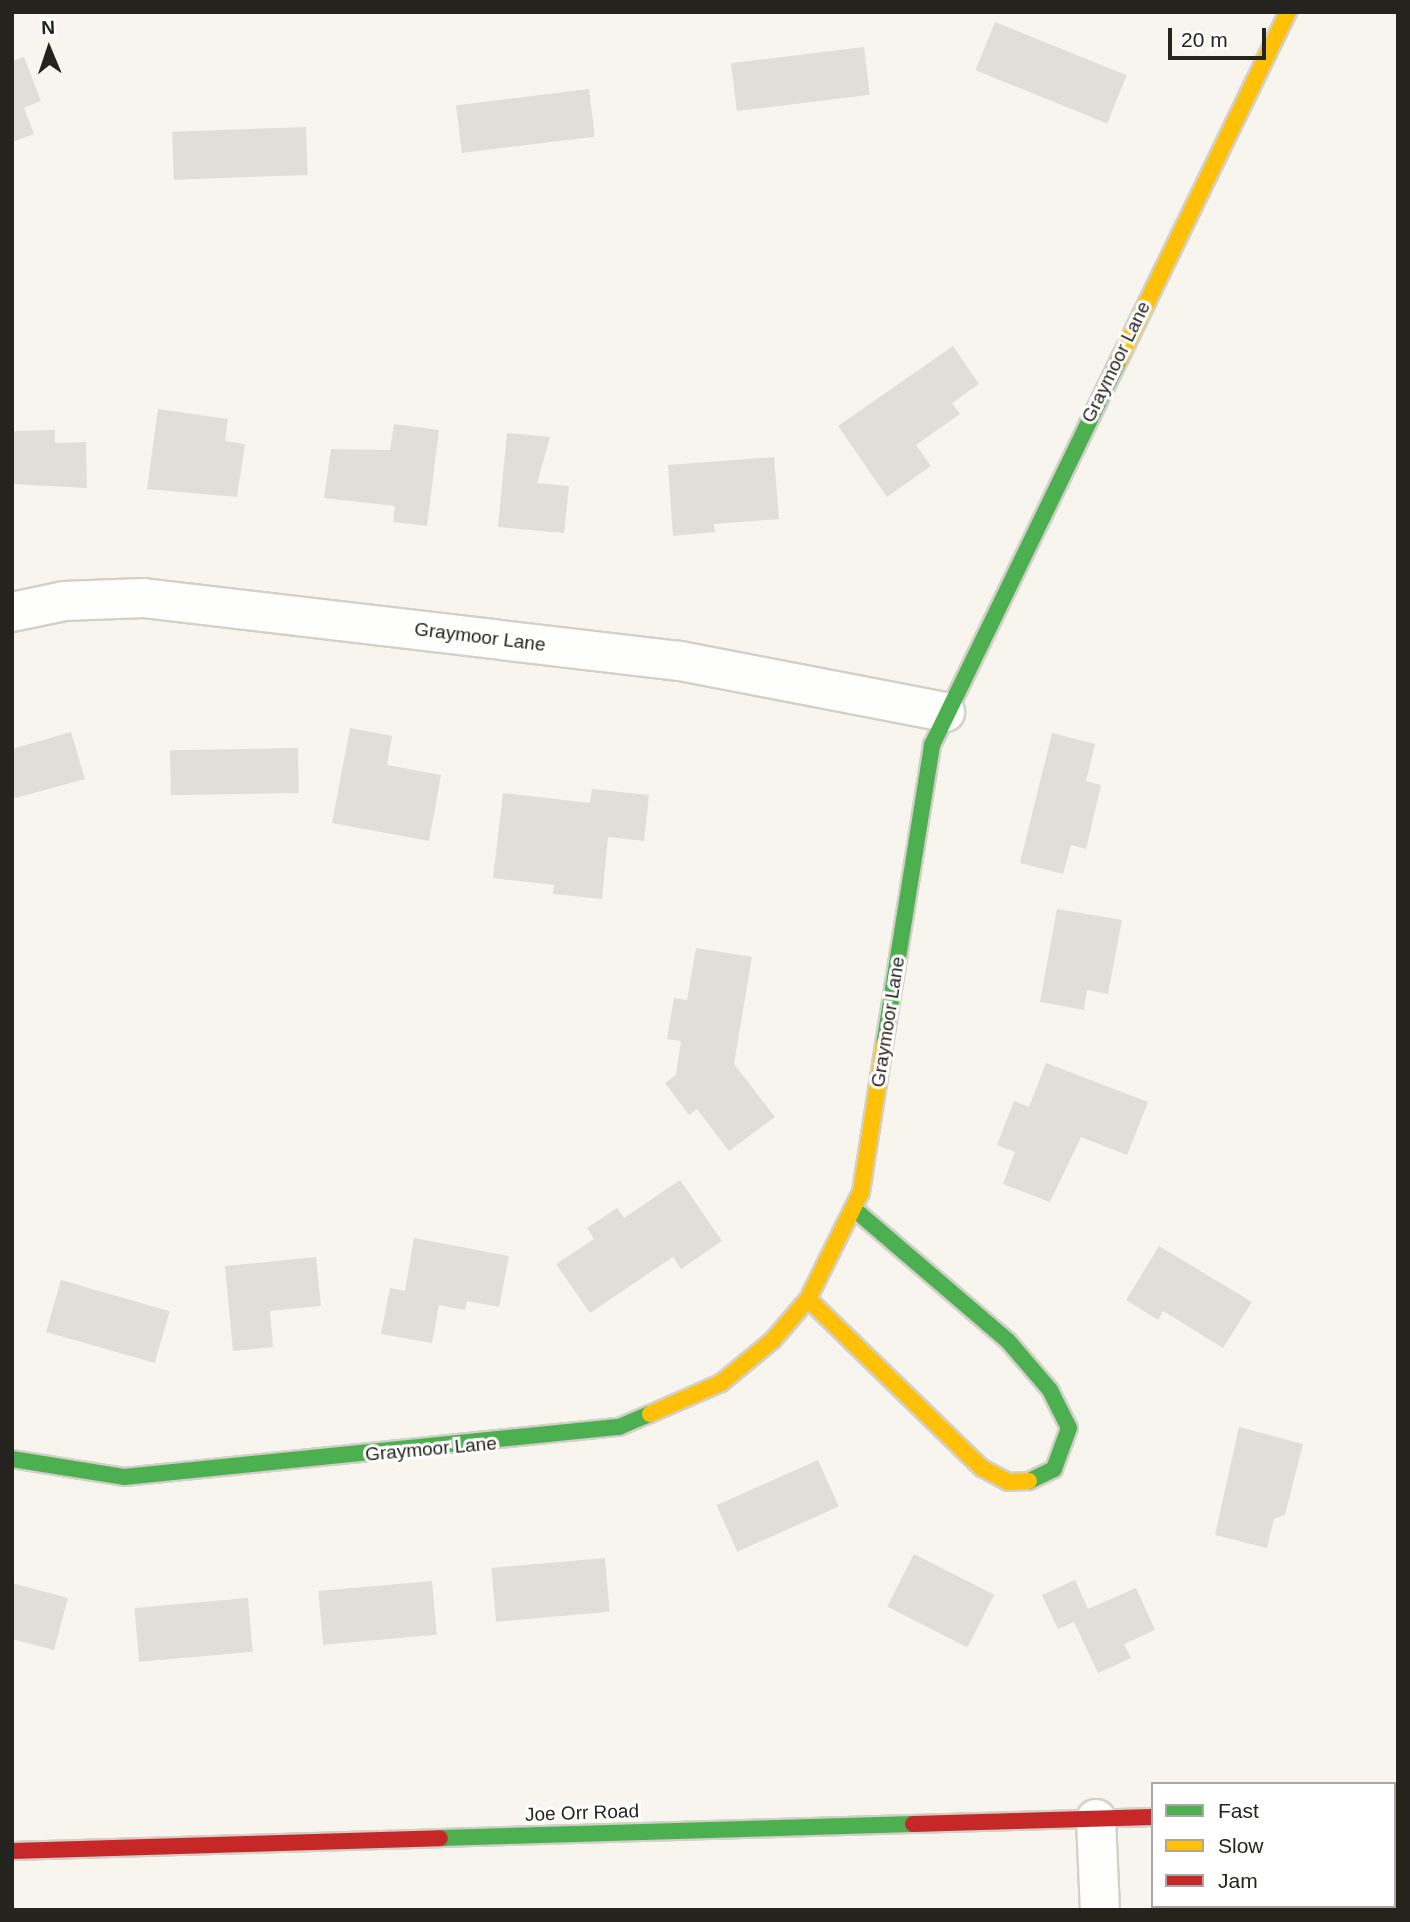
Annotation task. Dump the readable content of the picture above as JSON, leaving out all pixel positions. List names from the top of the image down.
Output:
{
  "streets": {
    "street": ["Graymoor Lane", "Joe Orr Road"]
  },
  "legend": ["Fast", "Slow", "Jam"],
  "scale_bar": "20 m",
  "north": "top"
}
